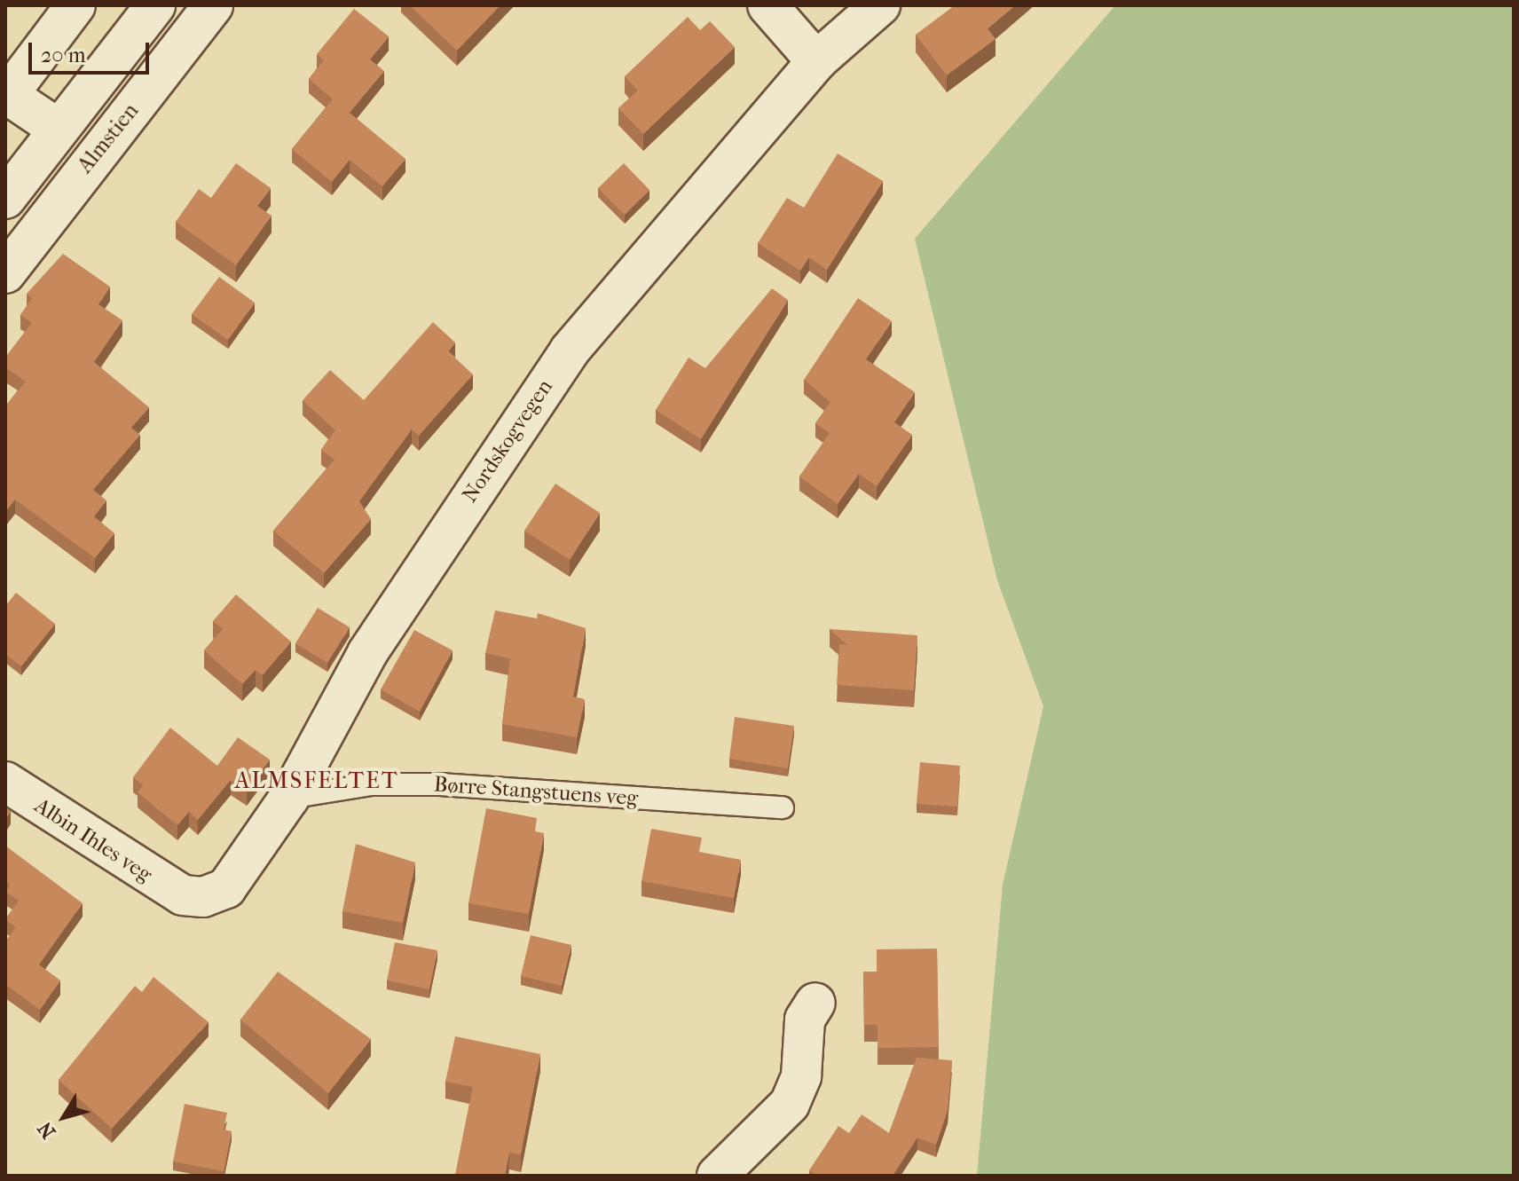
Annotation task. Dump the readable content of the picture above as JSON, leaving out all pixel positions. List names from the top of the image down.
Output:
{
  "streets": {
    "street": ["Almstien", "Nordskogvegen", "Albin Ihles veg"],
    "lane": ["Børre Stangstuens veg"]
  },
  "crossings": [
    ["Nordskogvegen", "Børre Stangstuens veg"],
    ["Nordskogvegen", "Albin Ihles veg"]
  ],
  "districts": ["ALMSFELTET"],
  "scale_bar": "20 m",
  "north": "bottom left"
}
